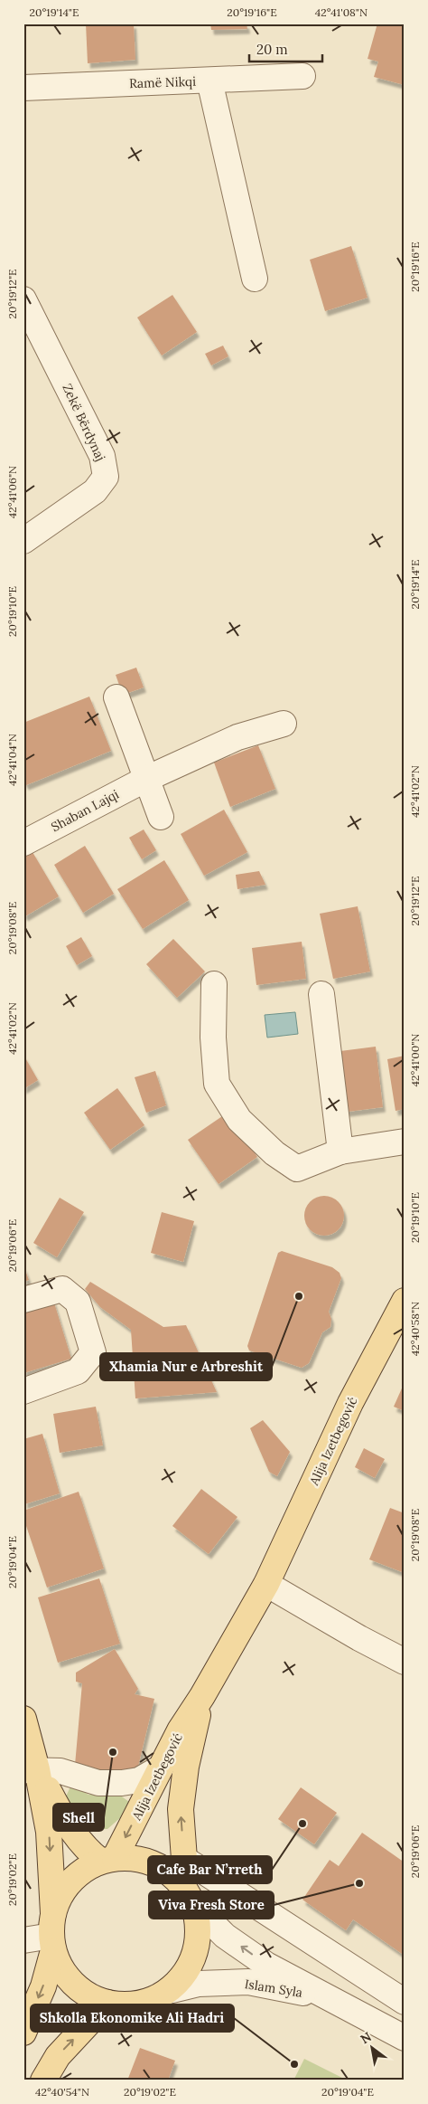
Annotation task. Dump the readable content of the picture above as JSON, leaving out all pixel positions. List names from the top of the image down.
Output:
{
  "streets": {
    "main road": ["Alija Izetbegović"],
    "street": [
      "Ramë Nikqi",
      "Zekë Bërdynaj",
      "Shaban Lajqi",
      "Islam Syla"
    ]
  },
  "crossings": [
    ["Alija Izetbegović", "Islam Syla"]
  ],
  "places": [
    "Xhamia Nur e Arbreshit",
    "Shell",
    "Cafe Bar N’rreth",
    "Viva Fresh Store",
    "Shkolla Ekonomike Ali Hadri"
  ],
  "scale_bar": "20 m",
  "north": "top left",
  "coordinates": [
    "20°19'14\"E",
    "20°19'16\"E",
    "42°41'08\"N",
    "20°19'12\"E",
    "42°41'06\"N",
    "20°19'10\"E",
    "42°41'04\"N",
    "42°41'02\"N",
    "20°19'08\"E",
    "42°41'00\"N",
    "20°19'06\"E",
    "42°40'58\"N",
    "20°19'04\"E",
    "20°19'02\"E",
    "42°40'54\"N"
  ]
}
